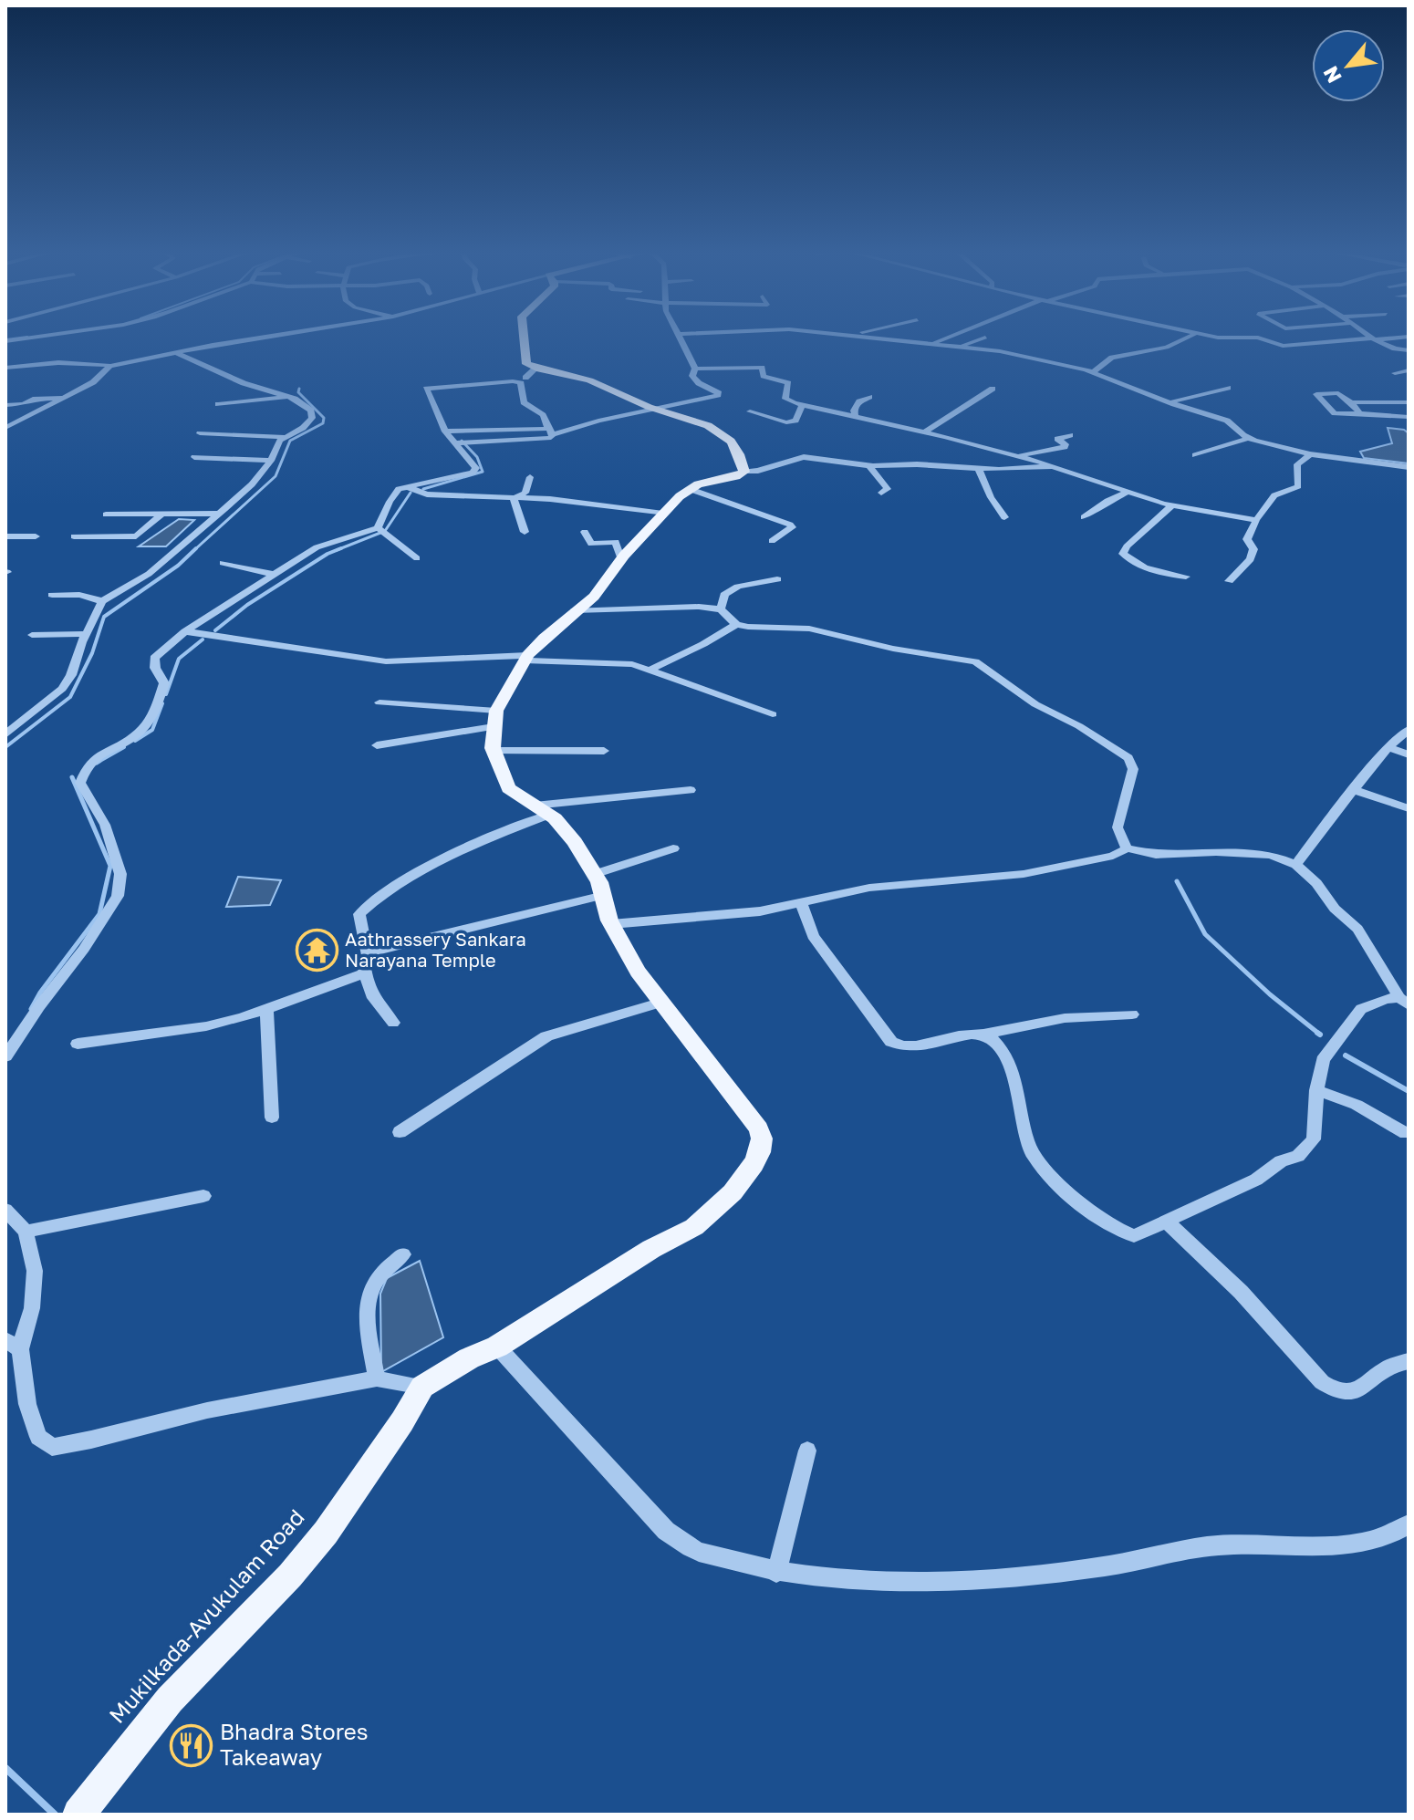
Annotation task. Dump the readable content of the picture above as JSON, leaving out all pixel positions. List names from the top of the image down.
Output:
{
  "streets": {
    "main road": ["Mukilkada-Avukulam Road"]
  },
  "places": {
    "temple": ["Aathrassery Sankara Narayana Temple"],
    "restaurant": ["Bhadra Stores Takeaway"]
  },
  "north": "bottom left"
}
